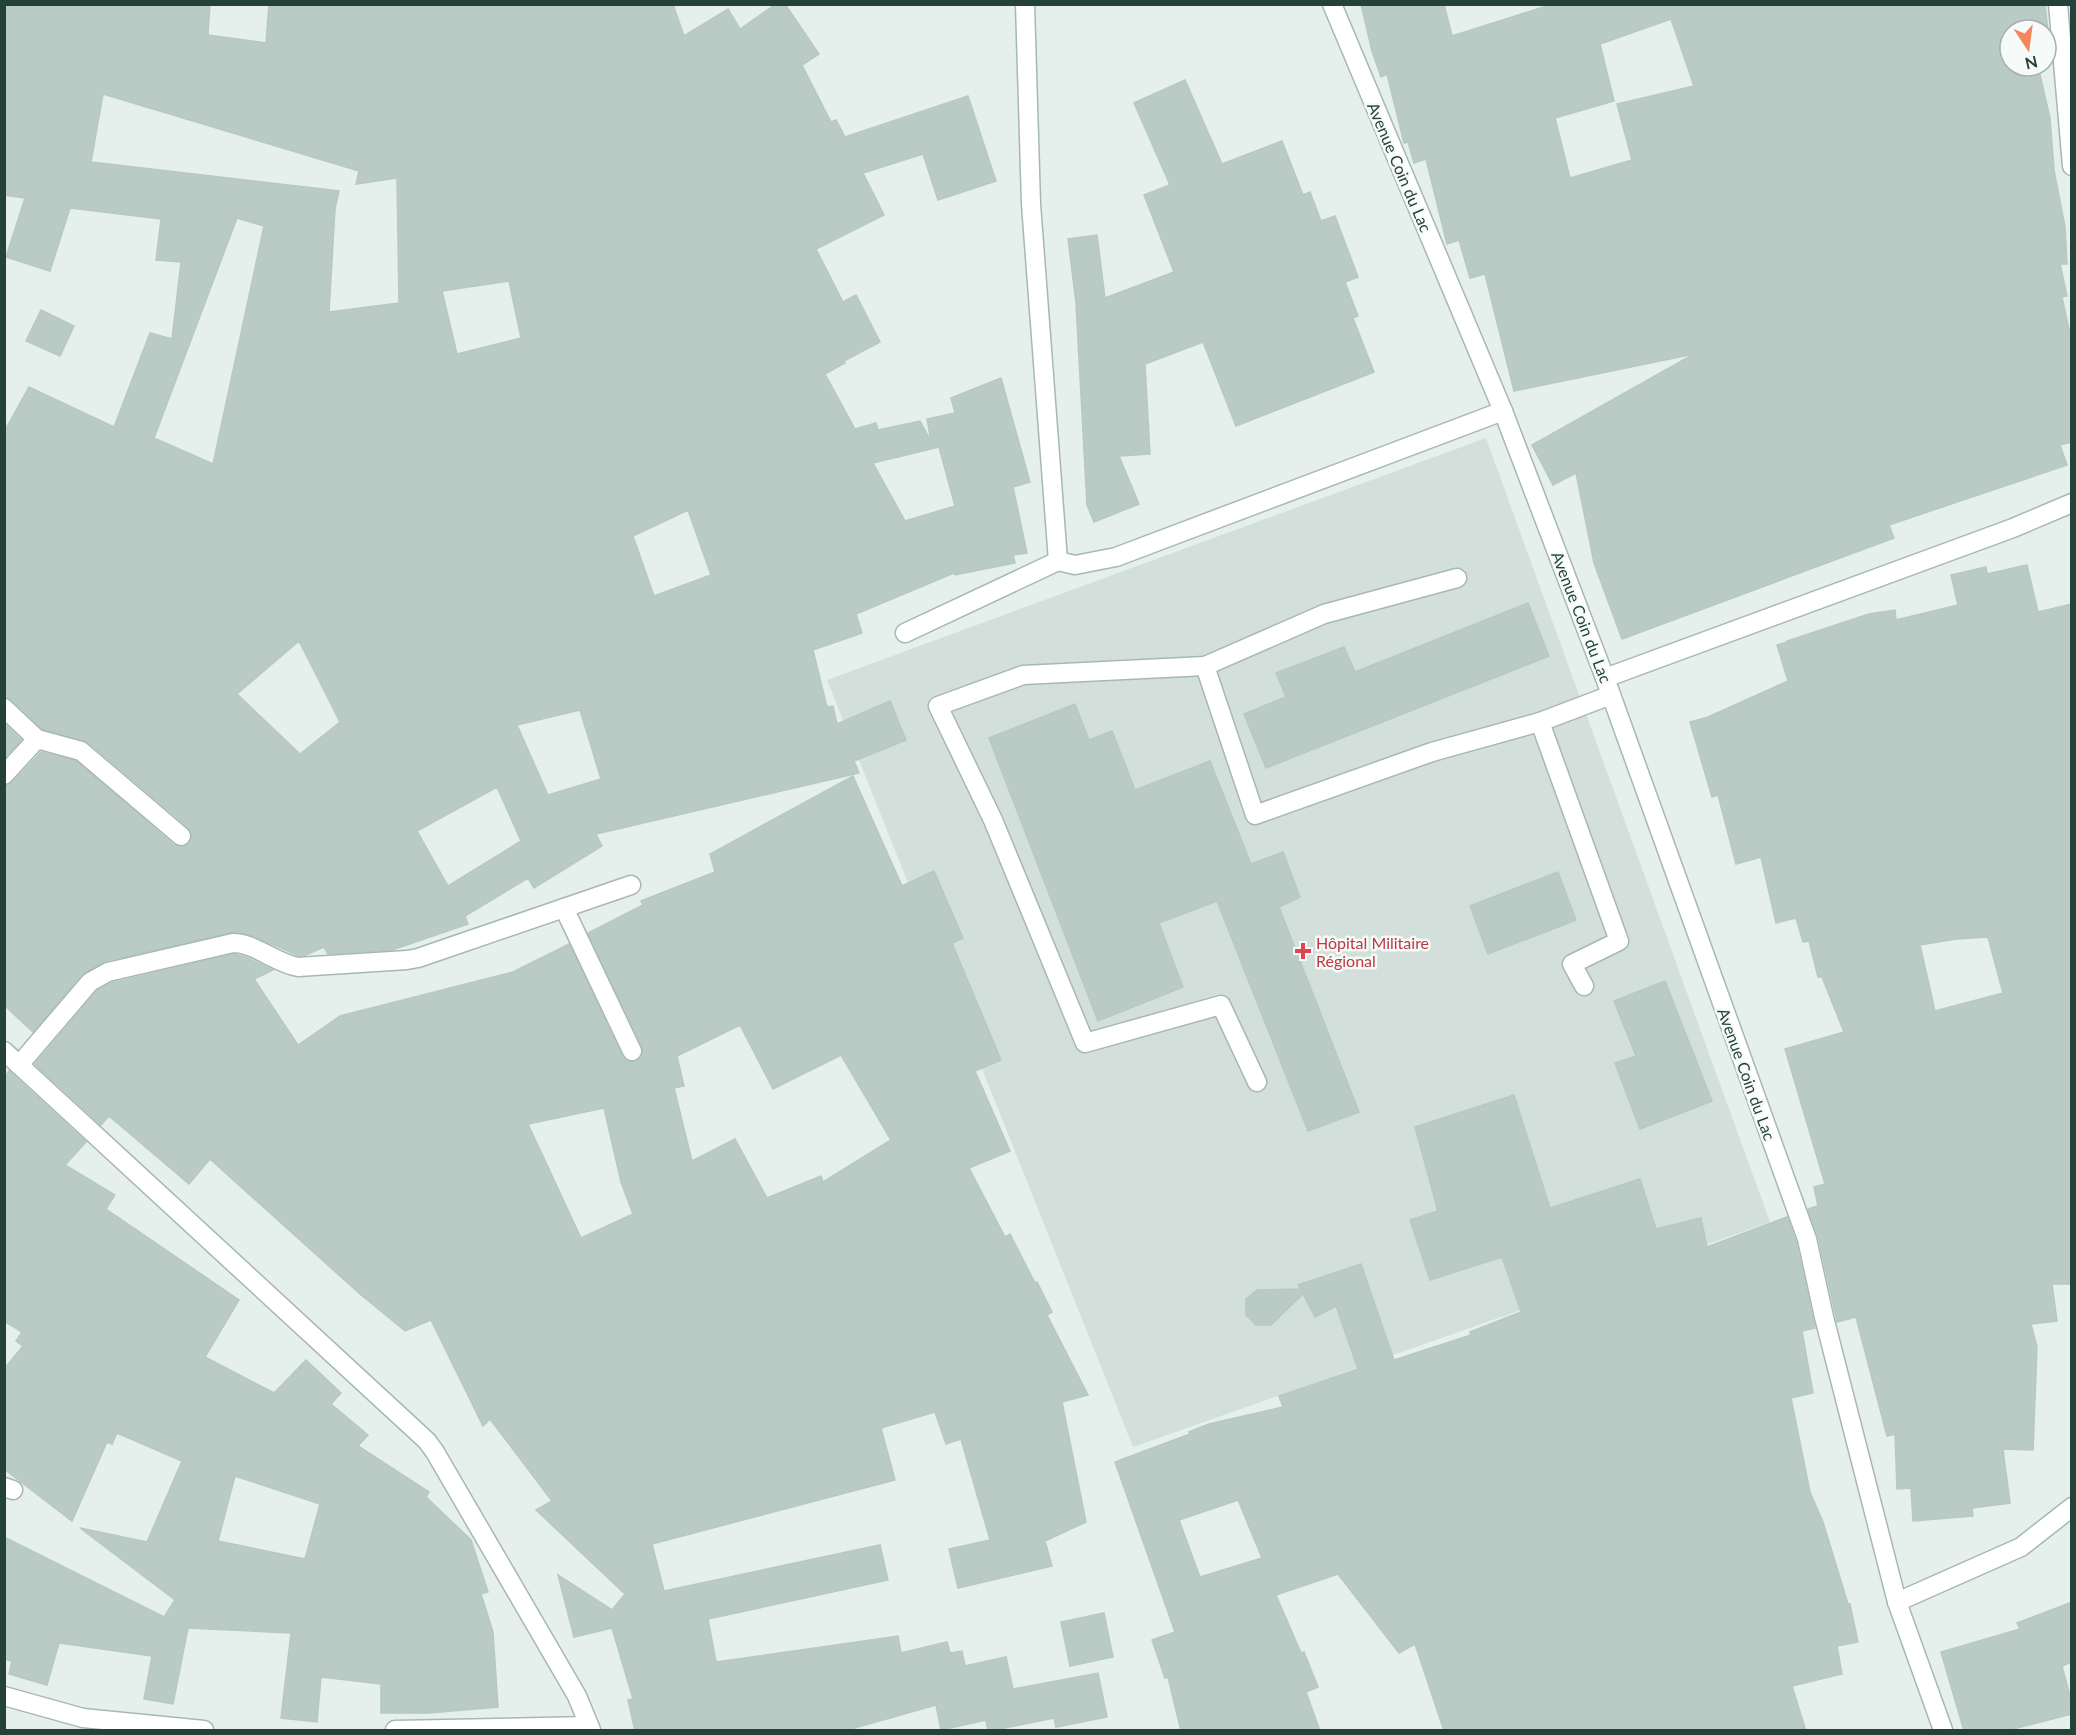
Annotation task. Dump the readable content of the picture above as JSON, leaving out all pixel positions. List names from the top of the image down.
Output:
{
  "streets": {
    "street": ["Avenue Coin du Lac"]
  },
  "places": {
    "health": ["Hôpital Militaire Régional"]
  },
  "north": "bottom"
}
